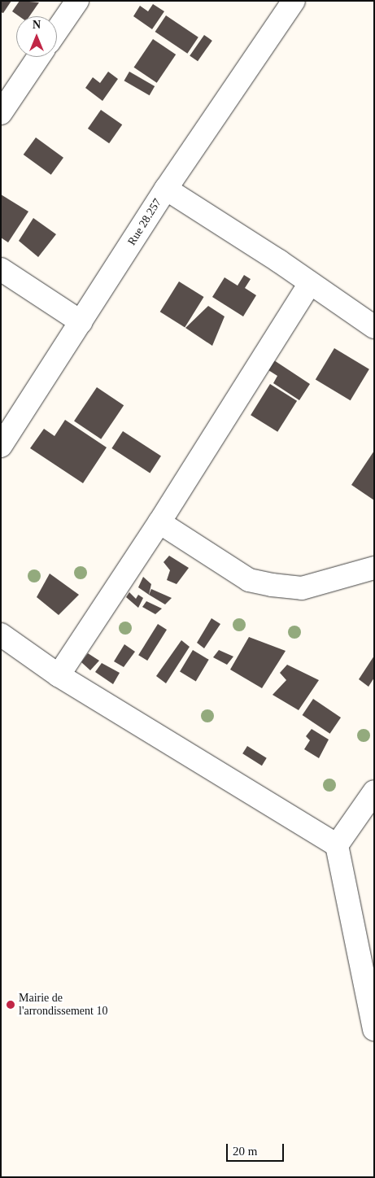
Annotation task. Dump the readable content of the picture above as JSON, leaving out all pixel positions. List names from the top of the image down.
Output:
{
  "streets": {
    "street": ["Rue 28.257"]
  },
  "places": ["Mairie de l'arrondissement 10"],
  "scale_bar": "20 m",
  "north": "top"
}
